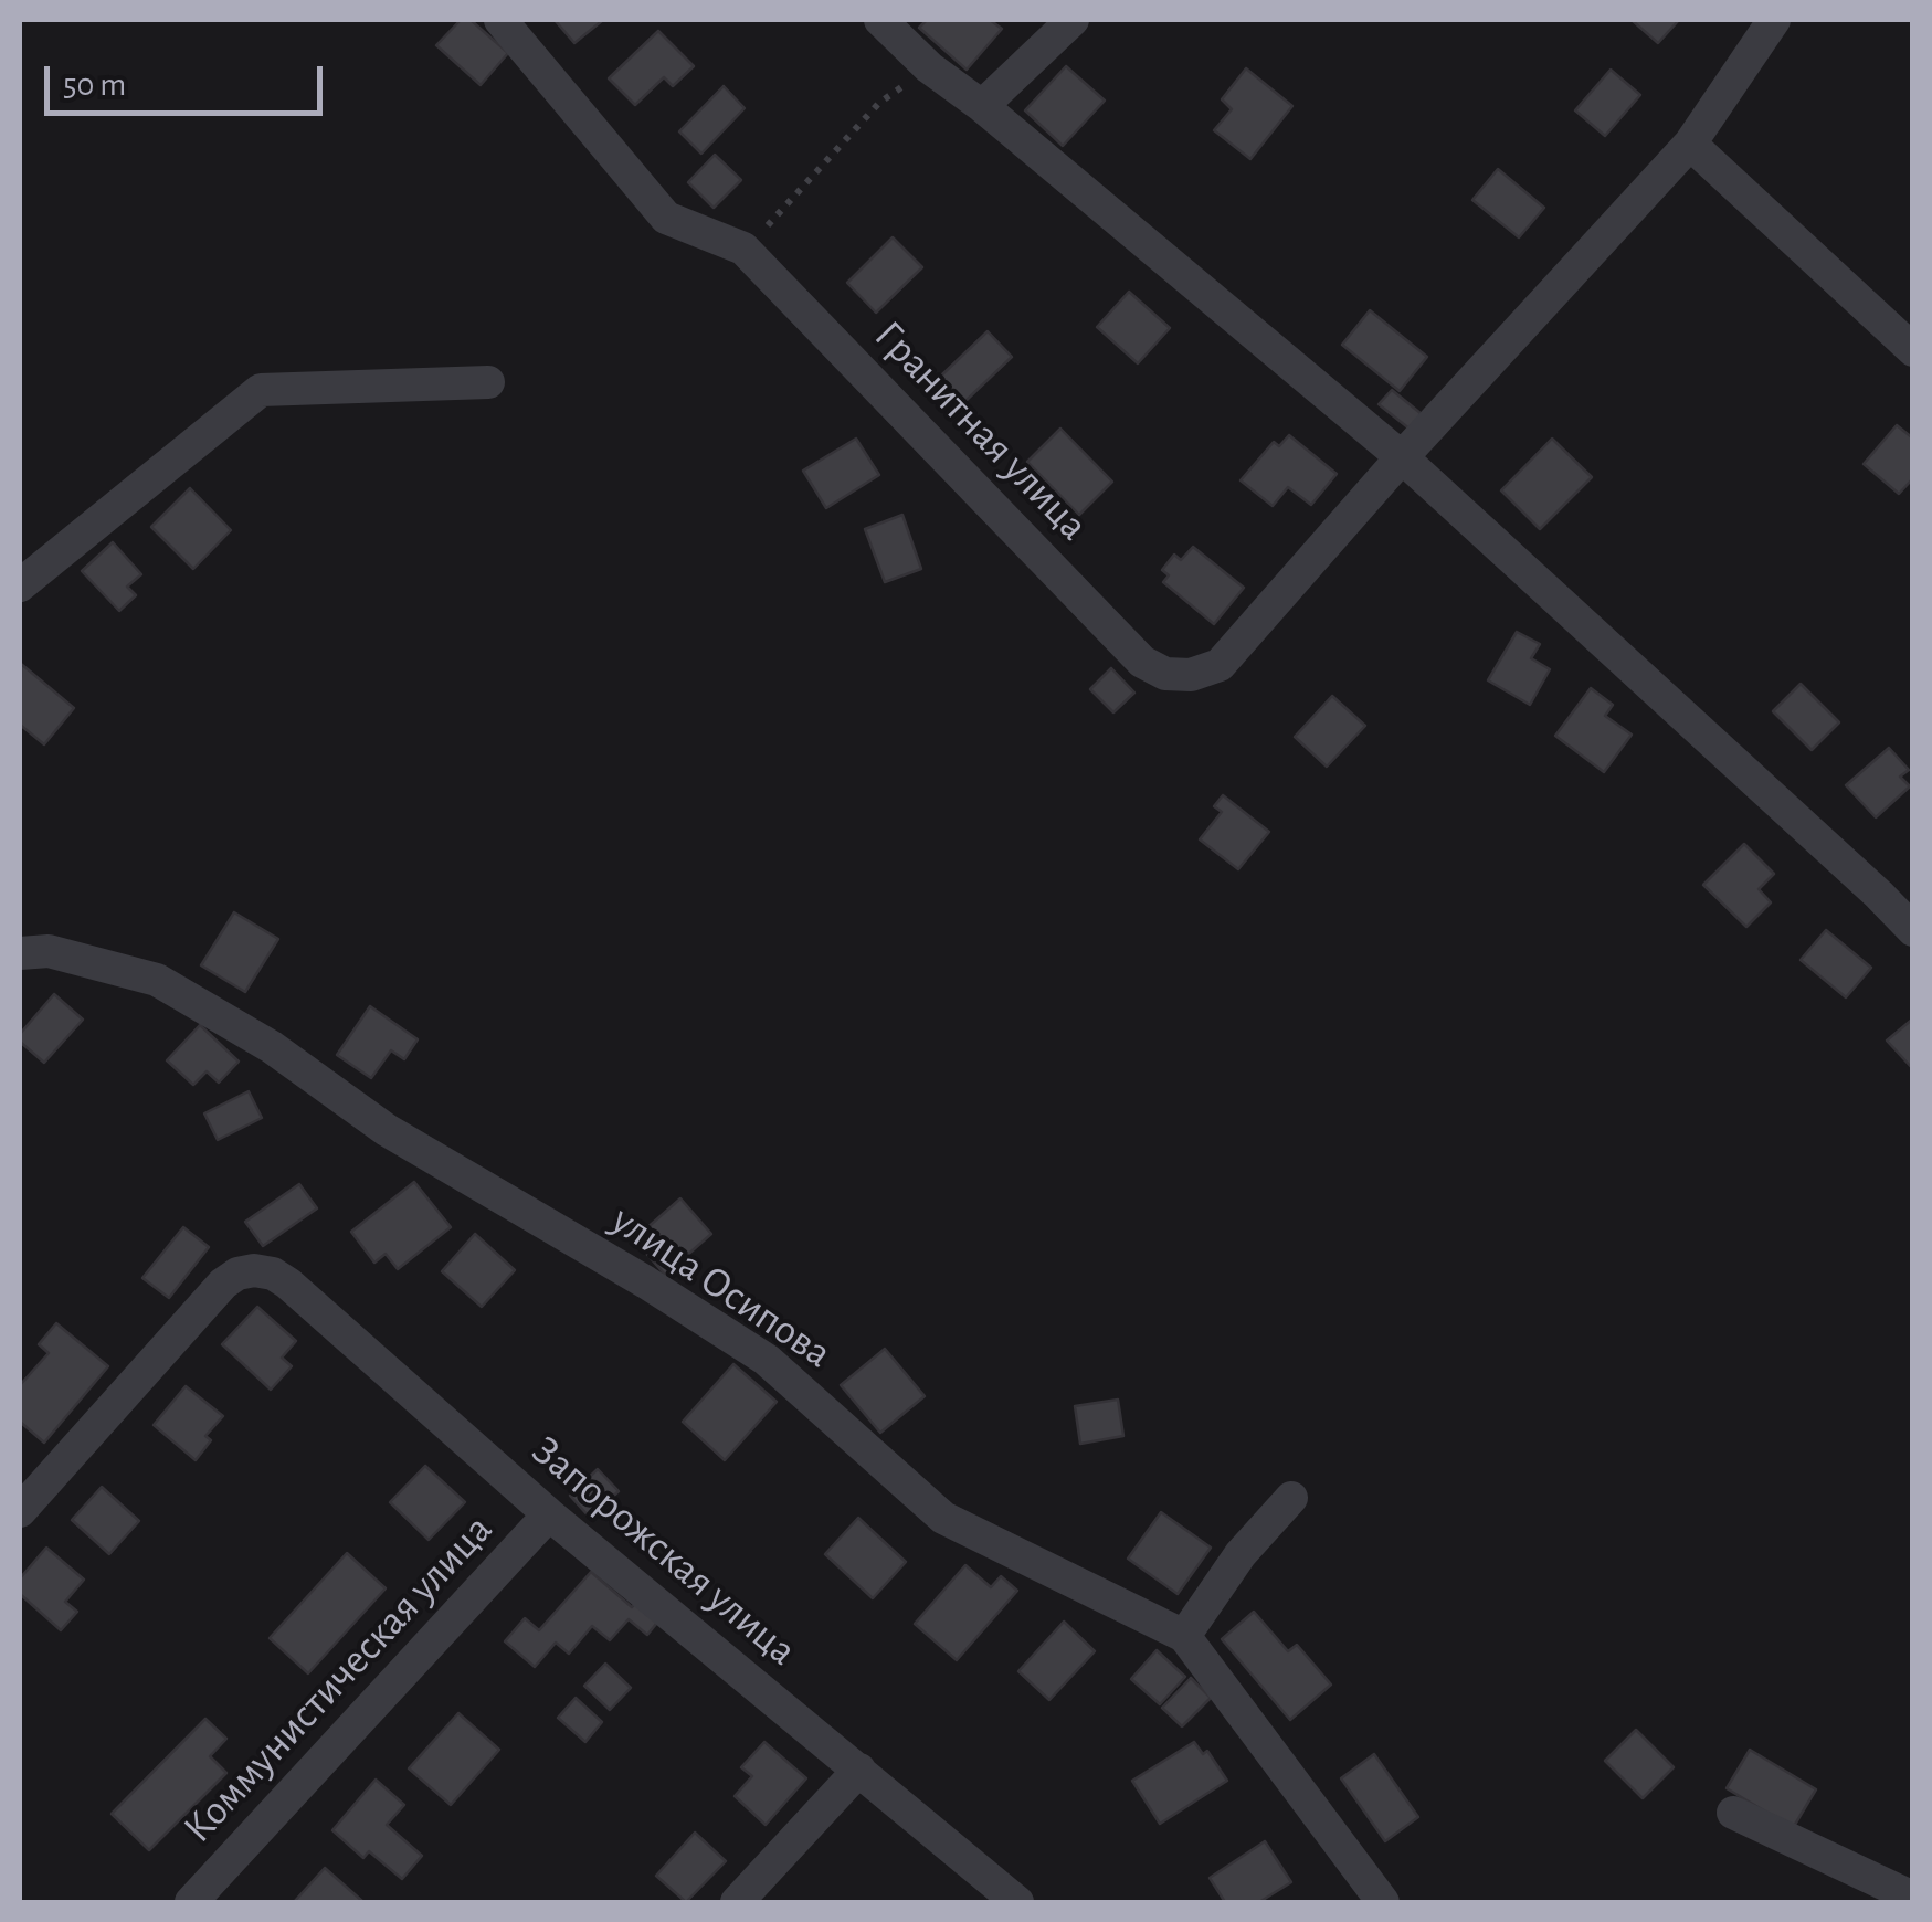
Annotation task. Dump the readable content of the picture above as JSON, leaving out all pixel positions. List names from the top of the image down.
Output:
{
  "streets": {
    "street": [
      "Гранитная улица",
      "улица Осипова",
      "Запорожская улица",
      "Коммунистическая улица"
    ]
  },
  "crossings": [
    ["Запорожская улица", "Коммунистическая улица"]
  ],
  "scale_bar": "50 m"
}
